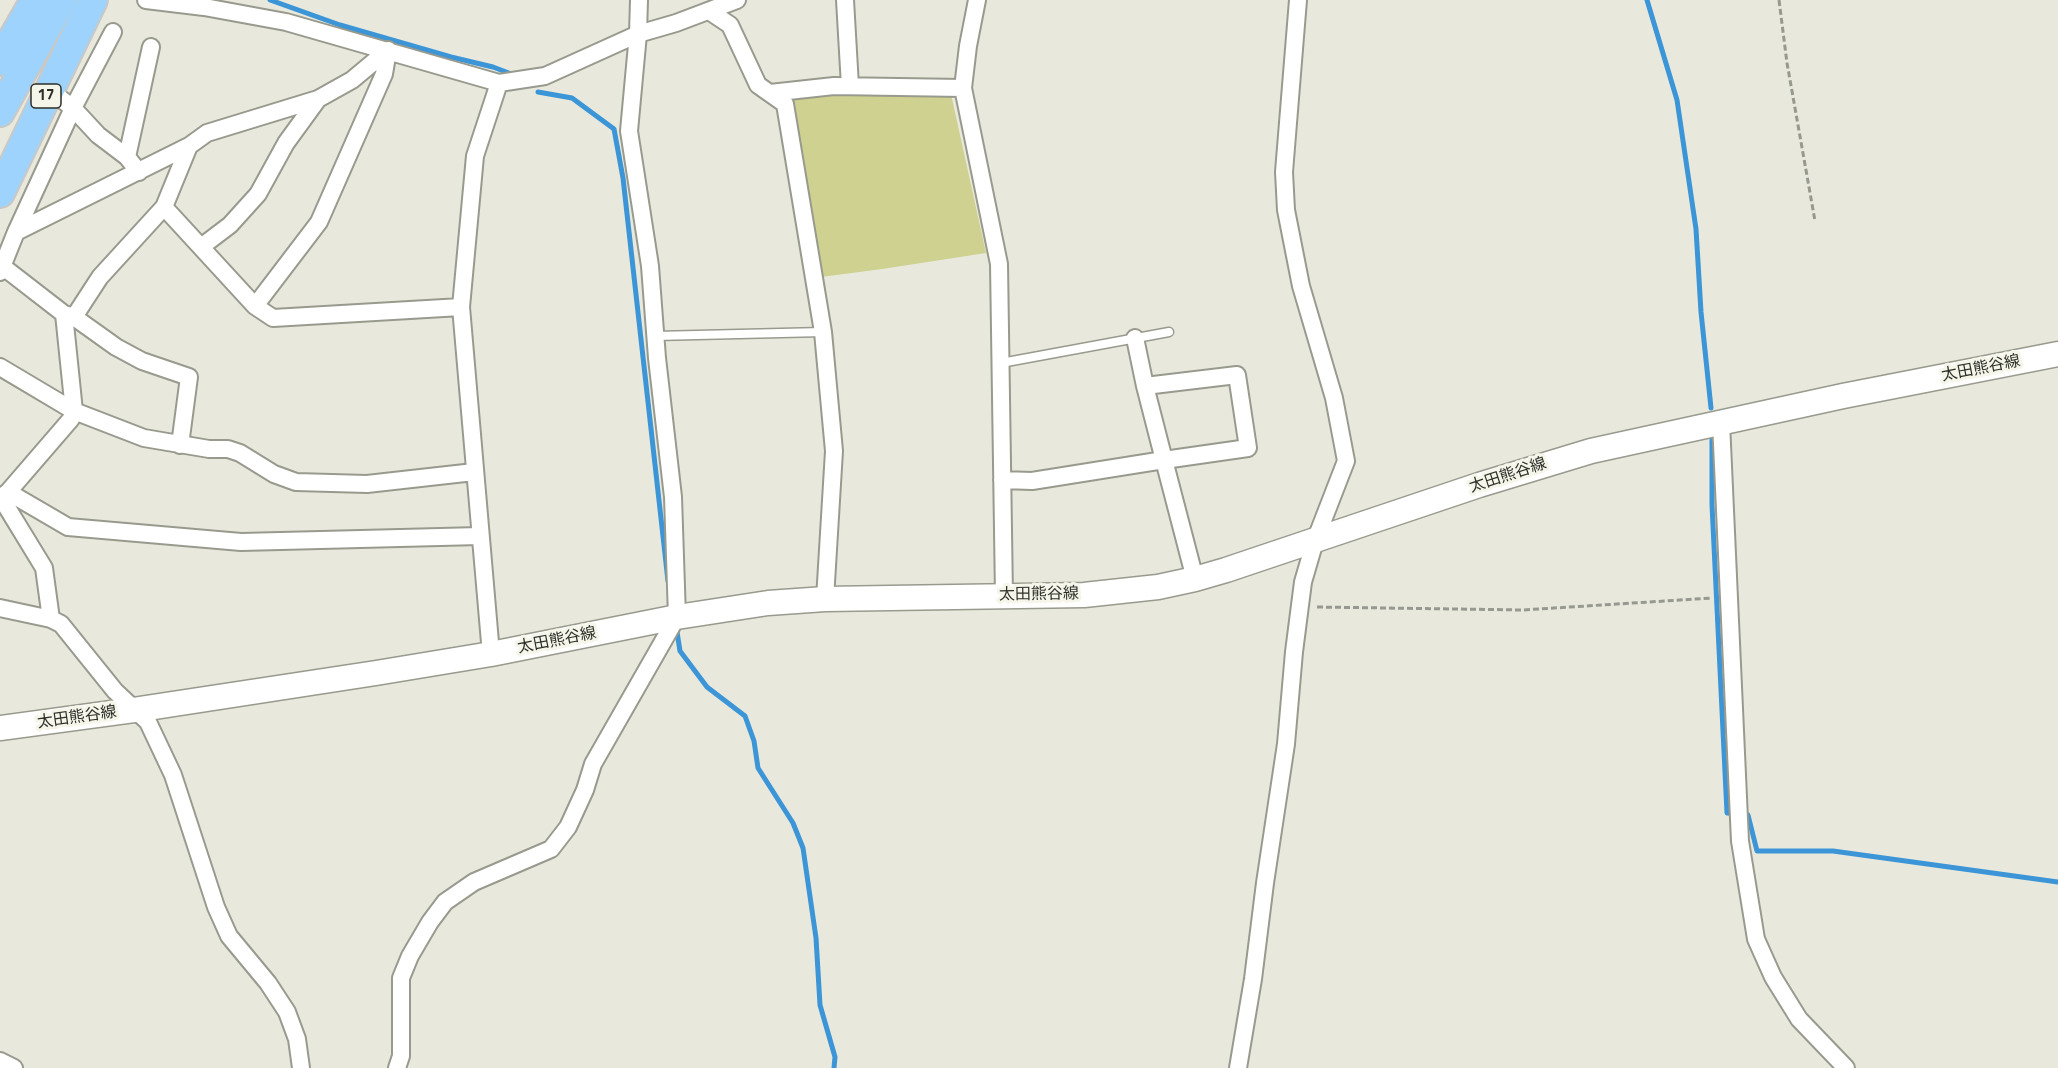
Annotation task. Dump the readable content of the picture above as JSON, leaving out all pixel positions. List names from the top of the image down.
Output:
{
  "streets": {
    "highway": ["17"],
    "main road": ["太田熊谷線"]
  }
}
